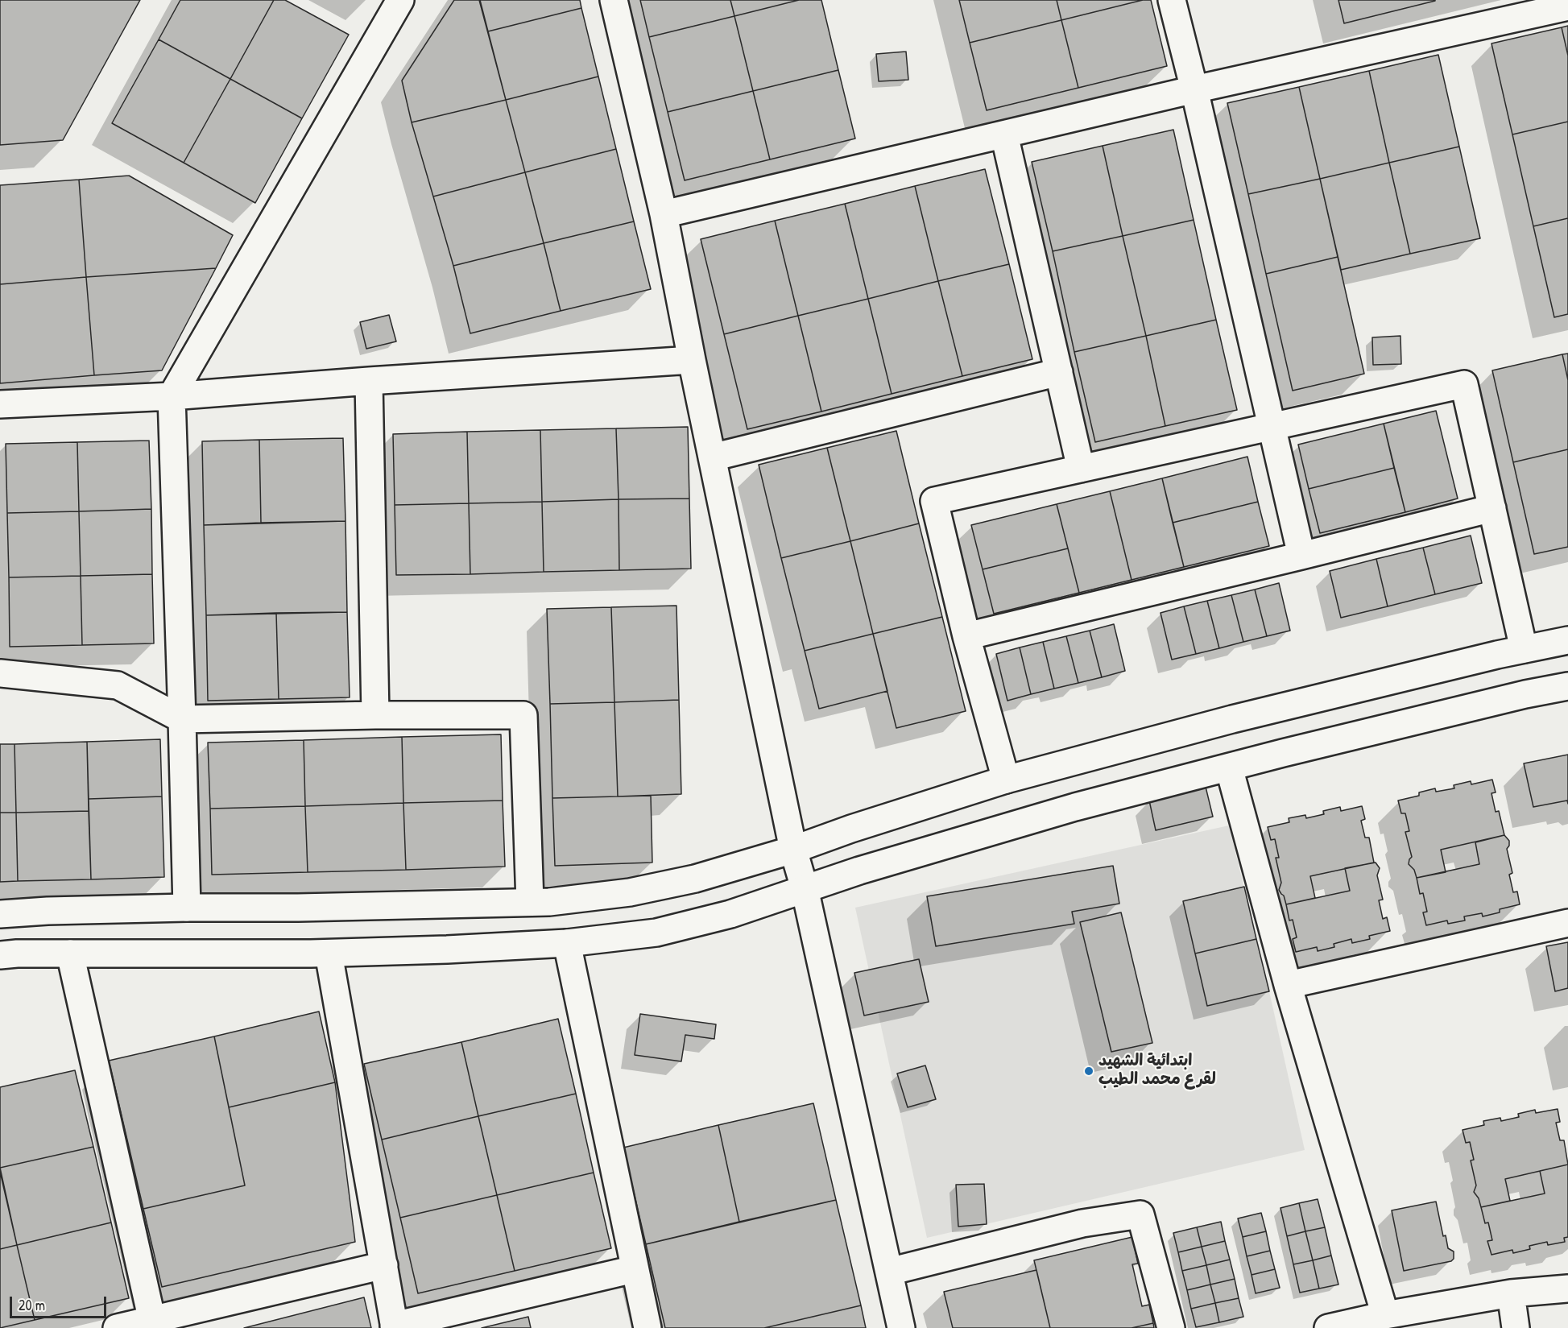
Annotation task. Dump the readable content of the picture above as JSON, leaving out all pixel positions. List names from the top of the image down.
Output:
{
  "places": ["ابتدائية الشهيد لقرع محمد الطيب"],
  "scale_bar": "20 m"
}
